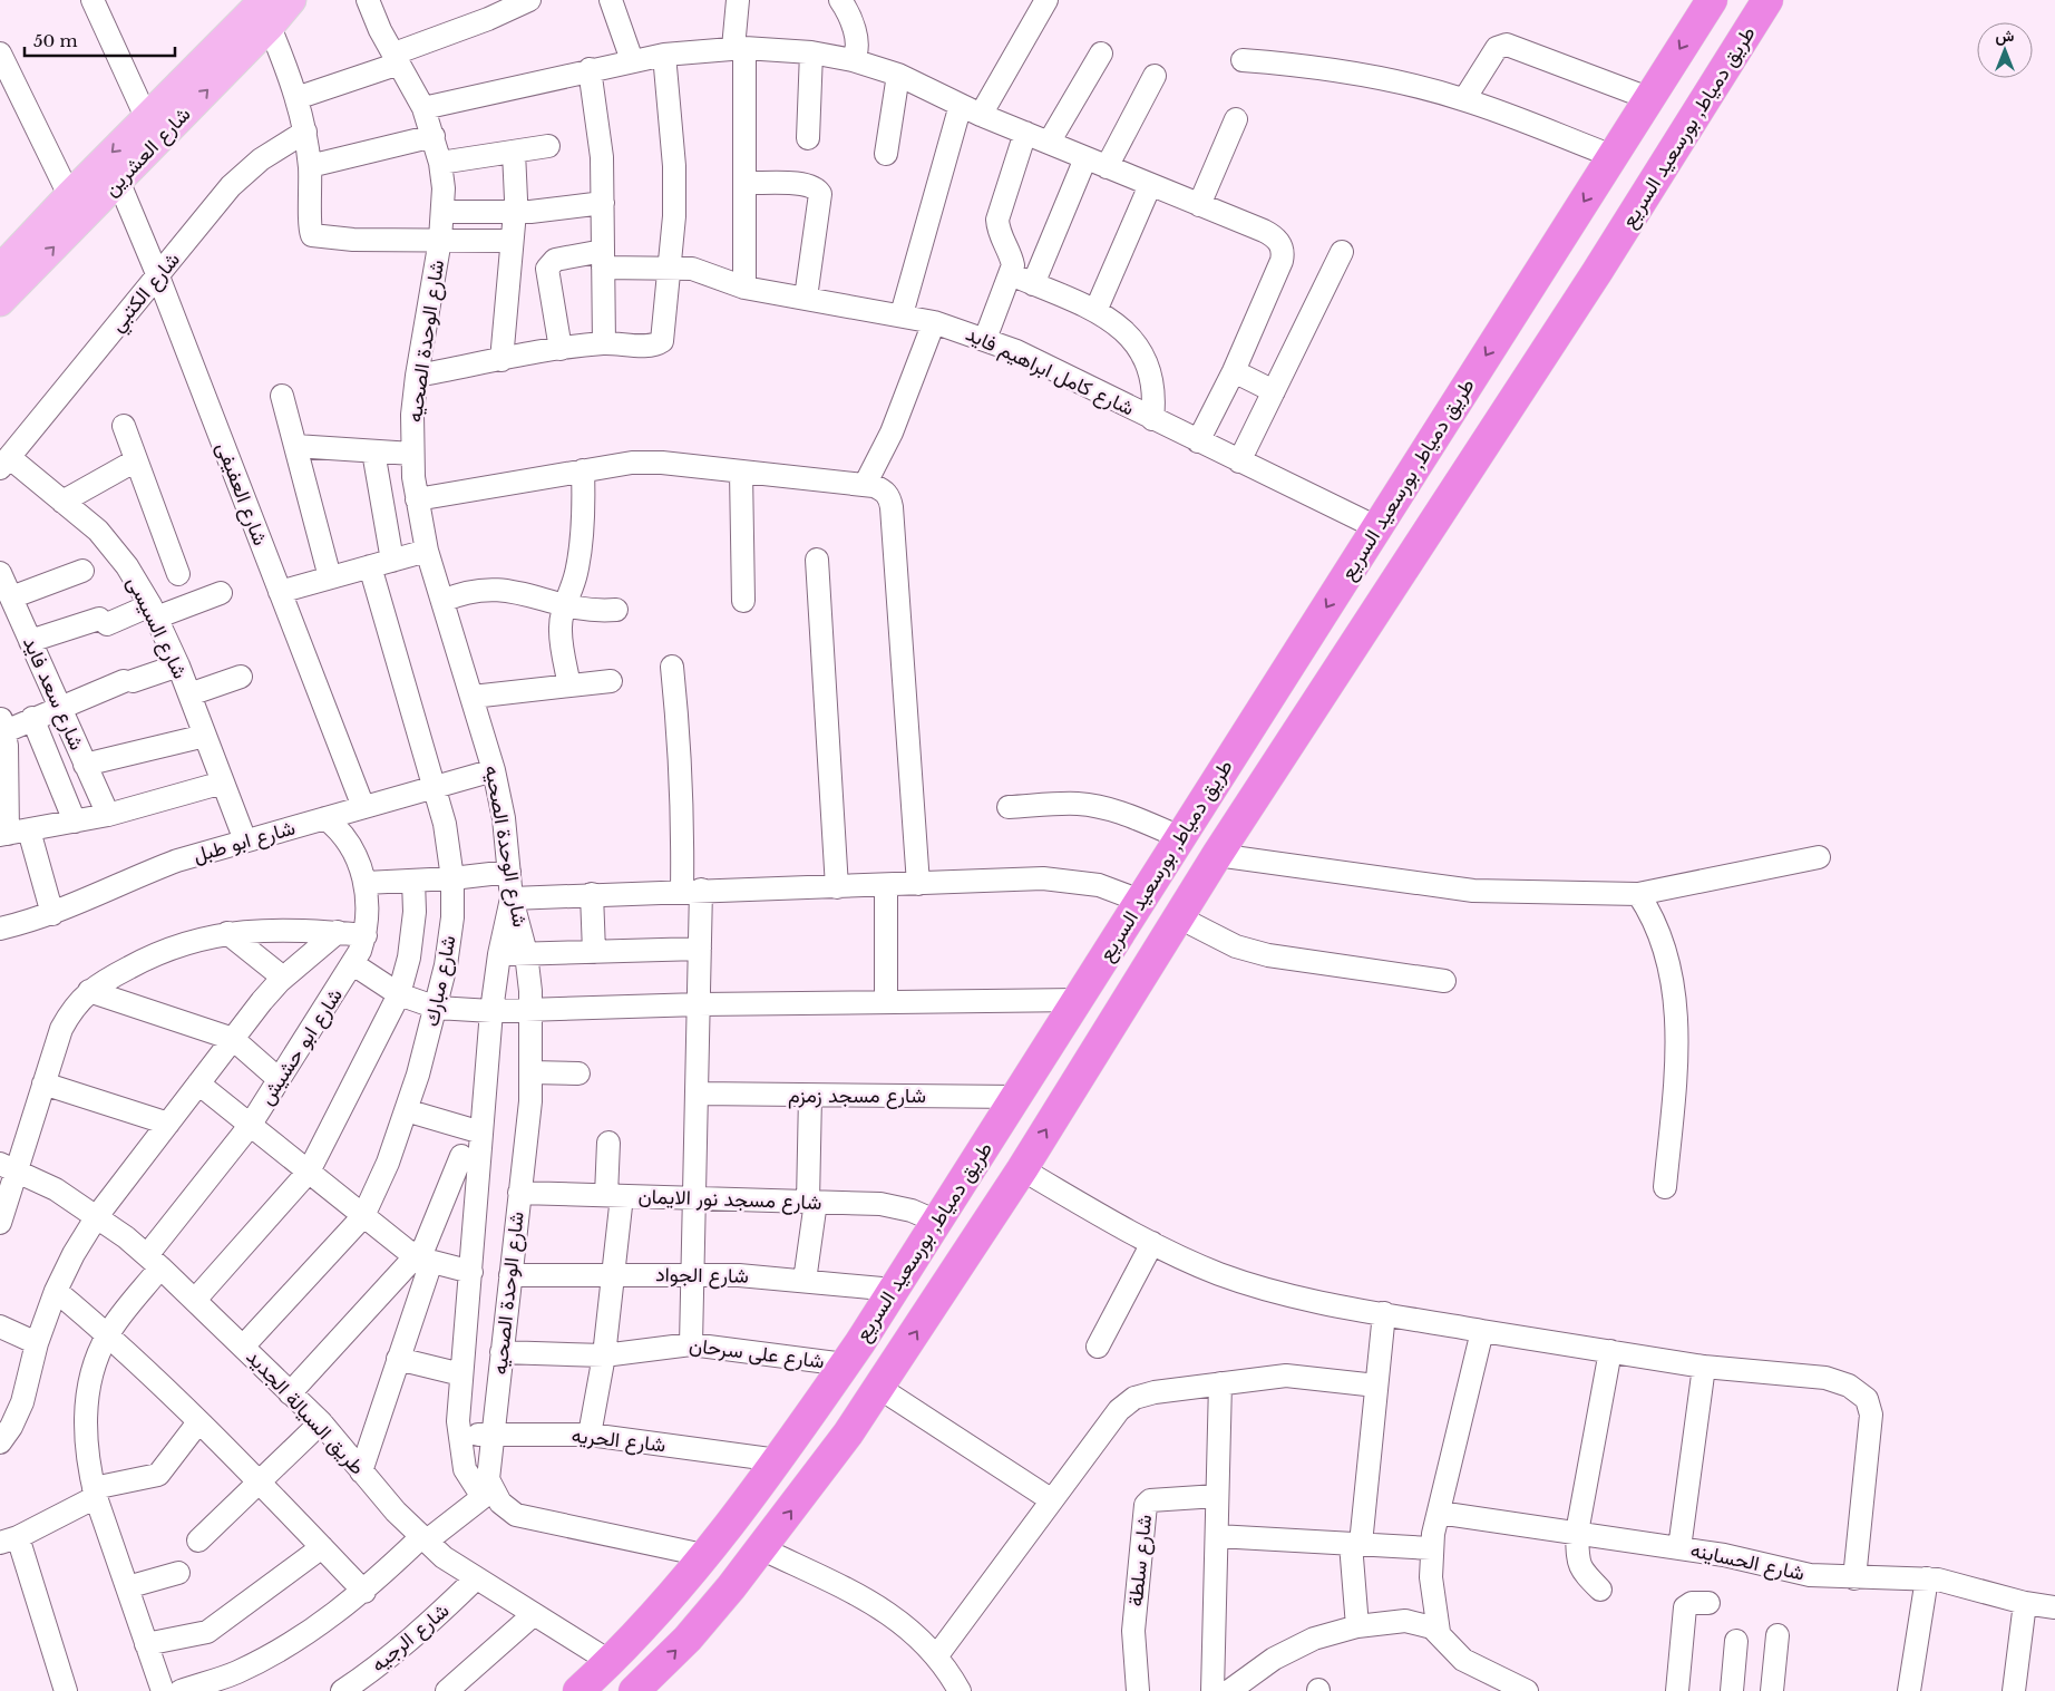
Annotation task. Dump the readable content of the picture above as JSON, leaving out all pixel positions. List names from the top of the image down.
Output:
{
  "streets": {
    "highway": ["طريق دمياط, بورسعيد السريع"],
    "main road": ["شارع العشرين"],
    "street": [
      "شارع الكتبي",
      "شارع الوحدة الصحيه",
      "شارع كامل ابراهيم فايد",
      "شارع العفيفى",
      "شارع السيسى",
      "شارع سعد فايد",
      "شارع ابو طبل",
      "شارع مبارك",
      "شارع ابو حشيش",
      "شارع مسجد زمزم",
      "شارع مسجد نور الايمان",
      "شارع الجواد",
      "شارع على سرحان",
      "طريق السيالة الجديد",
      "شارع الحريه",
      "شارع سلطة",
      "شارع الحساينه",
      "شارع الرجيه"
    ]
  },
  "crossings": [
    ["طريق دمياط, بورسعيد السريع", "شارع كامل ابراهيم فايد"],
    ["طريق دمياط, بورسعيد السريع", "شارع مسجد زمزم"],
    ["طريق دمياط, بورسعيد السريع", "شارع مسجد نور الايمان"],
    ["طريق دمياط, بورسعيد السريع", "شارع الجواد"],
    ["طريق دمياط, بورسعيد السريع", "شارع على سرحان"],
    ["طريق دمياط, بورسعيد السريع", "طريق السيالة الجديد"],
    ["طريق دمياط, بورسعيد السريع", "شارع الحريه"],
    ["شارع العشرين", "شارع العفيفى"],
    ["شارع الكتبي", "شارع العفيفى"],
    ["شارع الكتبي", "شارع السيسى"],
    ["شارع الوحدة الصحيه", "شارع ابو طبل"],
    ["شارع الوحدة الصحيه", "شارع مسجد نور الايمان"],
    ["شارع الوحدة الصحيه", "شارع الجواد"],
    ["شارع الوحدة الصحيه", "شارع على سرحان"],
    ["شارع الوحدة الصحيه", "شارع الحريه"],
    ["شارع العفيفى", "شارع ابو طبل"],
    ["شارع السيسى", "شارع ابو طبل"],
    ["شارع ابو طبل", "شارع مبارك"],
    ["شارع ابو طبل", "شارع ابو حشيش"],
    ["شارع مبارك", "طريق السيالة الجديد"],
    ["شارع ابو حشيش", "طريق السيالة الجديد"],
    ["طريق السيالة الجديد", "شارع الرجيه"]
  ],
  "scale_bar": "50 m",
  "north": "top"
}
